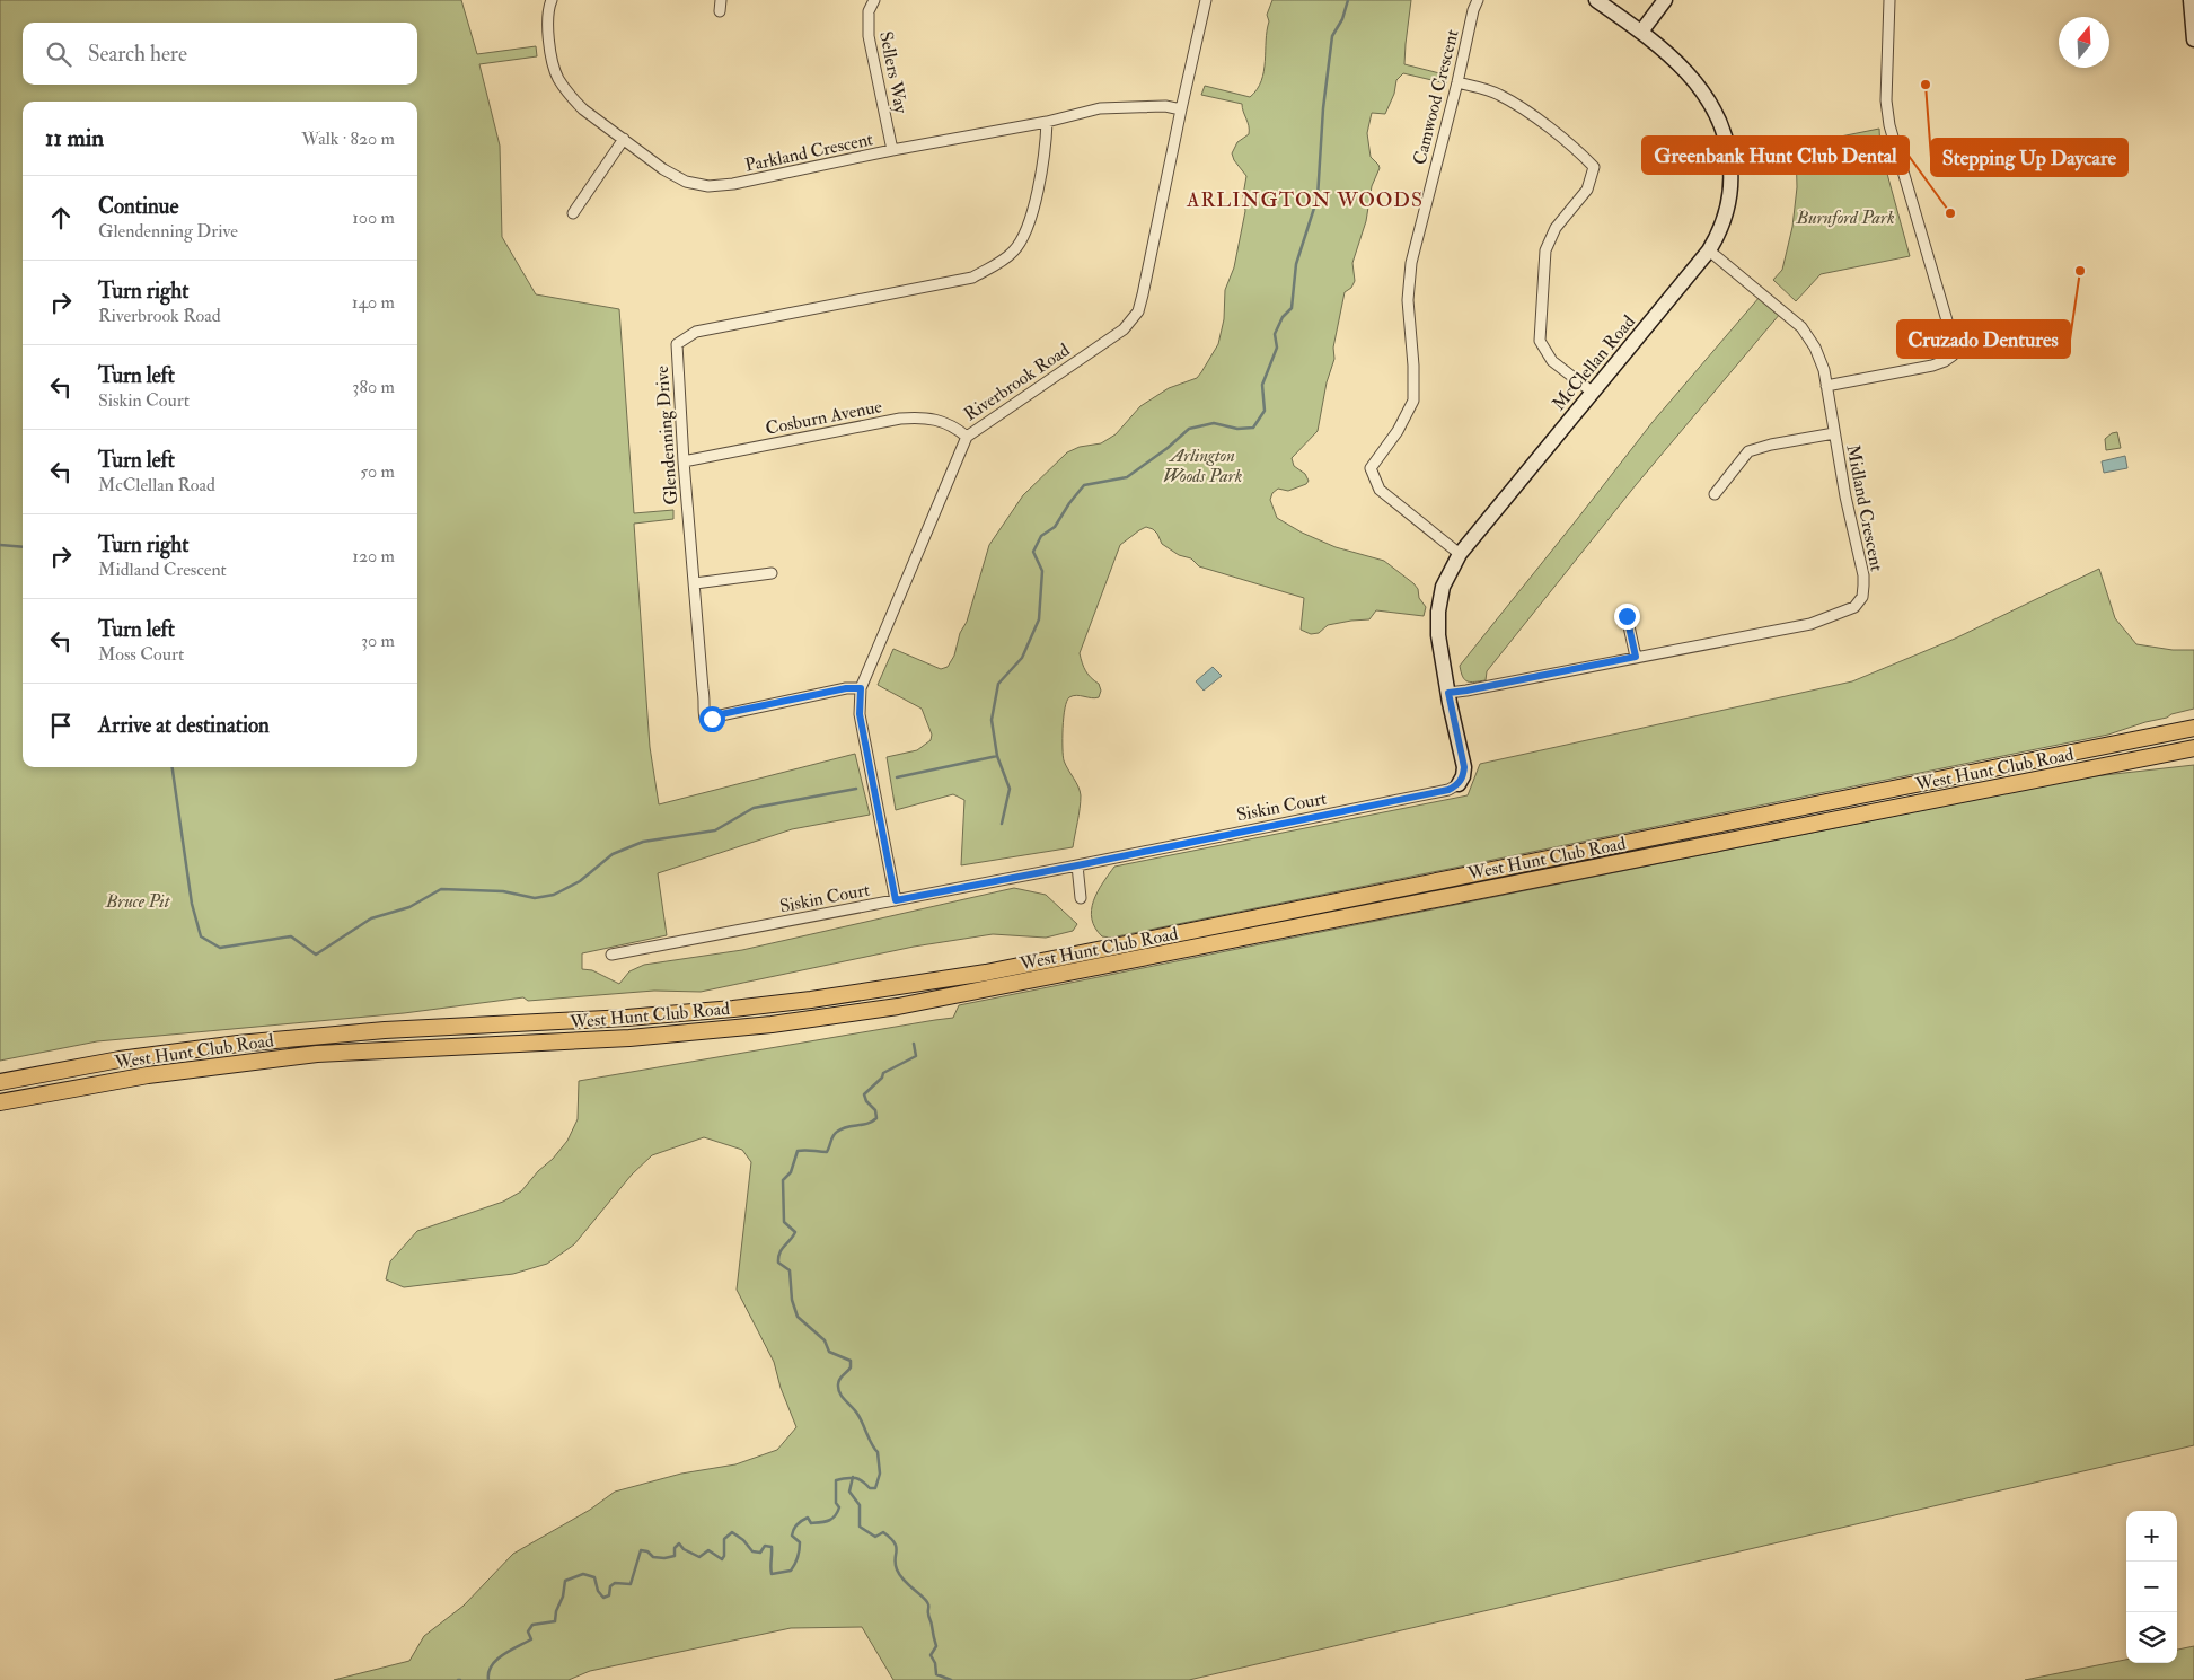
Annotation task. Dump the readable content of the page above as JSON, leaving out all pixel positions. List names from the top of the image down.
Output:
{
  "streets": {
    "main road": ["West Hunt Club Road"],
    "street": [
      "Sellers Way",
      "Camwood Crescent",
      "Parkland Crescent",
      "McClellan Road",
      "Riverbrook Road",
      "Cosburn Avenue",
      "Glendenning Drive",
      "Midland Crescent",
      "Siskin Court"
    ]
  },
  "crossings": [
    ["Sellers Way", "Parkland Crescent"],
    ["Camwood Crescent", "McClellan Road"],
    ["Parkland Crescent", "Riverbrook Road"],
    ["Parkland Crescent", "Glendenning Drive"],
    ["McClellan Road", "Midland Crescent"],
    ["McClellan Road", "Siskin Court"],
    ["Riverbrook Road", "Cosburn Avenue"],
    ["Riverbrook Road", "Glendenning Drive"],
    ["Riverbrook Road", "Siskin Court"],
    ["Cosburn Avenue", "Glendenning Drive"]
  ],
  "districts": ["ARLINGTON WOODS"],
  "parks": ["Burnford Park", "Arlington Woods Park", "Bruce Pit"],
  "places": ["Stepping Up Daycare", "Greenbank Hunt Club Dental", "Cruzado Dentures"],
  "north": "top",
  "page": {
    "search": "Search here",
    "heading": ["11 min", "Walk · 820 m"],
    "list": [
      ["Continue", "Glendenning Drive", "100 m"],
      ["Turn right", "Riverbrook Road", "140 m"],
      ["Turn left", "Siskin Court", "380 m"],
      ["Turn left", "McClellan Road", "50 m"],
      ["Turn right", "Midland Crescent", "120 m"],
      ["Turn left", "Moss Court", "30 m"],
      "Arrive at destination"
    ],
    "map_buttons": ["+", "−"]
  }
}
